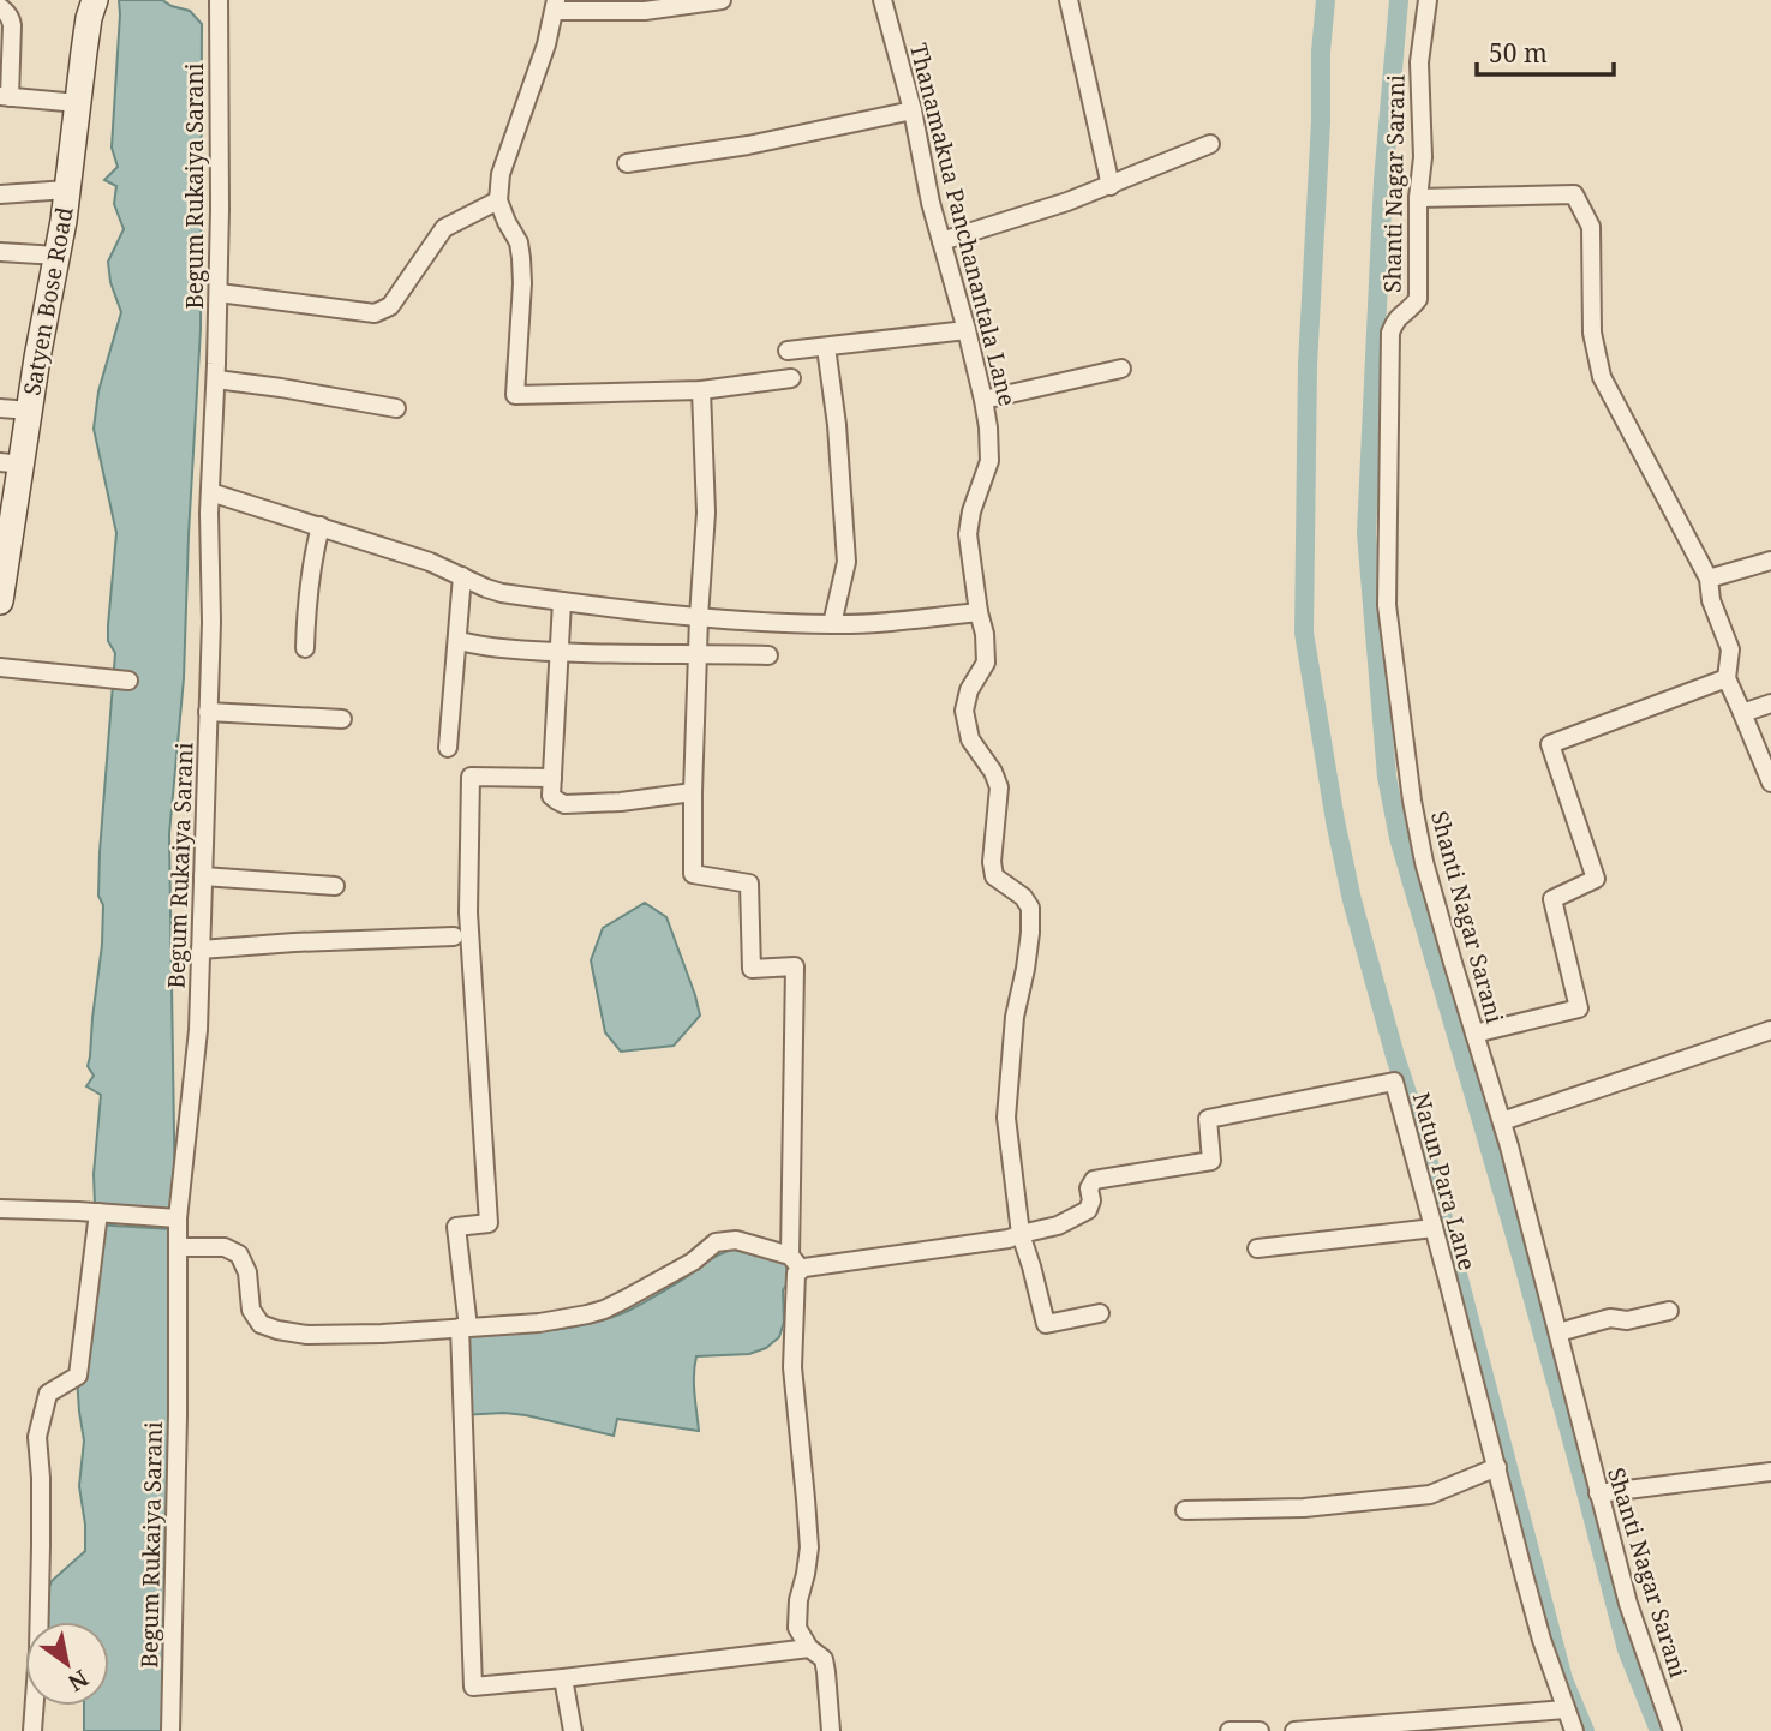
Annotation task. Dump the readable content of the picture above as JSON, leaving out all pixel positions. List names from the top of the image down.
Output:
{
  "streets": {
    "main road": ["Satyen Bose Road"],
    "street": [
      "Shanti Nagar Sarani",
      "Begum Rukaiya Sarani",
      "Thanamakua Panchanantala Lane",
      "Natun Para Lane"
    ]
  },
  "crossings": [
    ["Thanamakua Panchanantala Lane", "Natun Para Lane"]
  ],
  "scale_bar": "50 m",
  "north": "bottom right"
}
